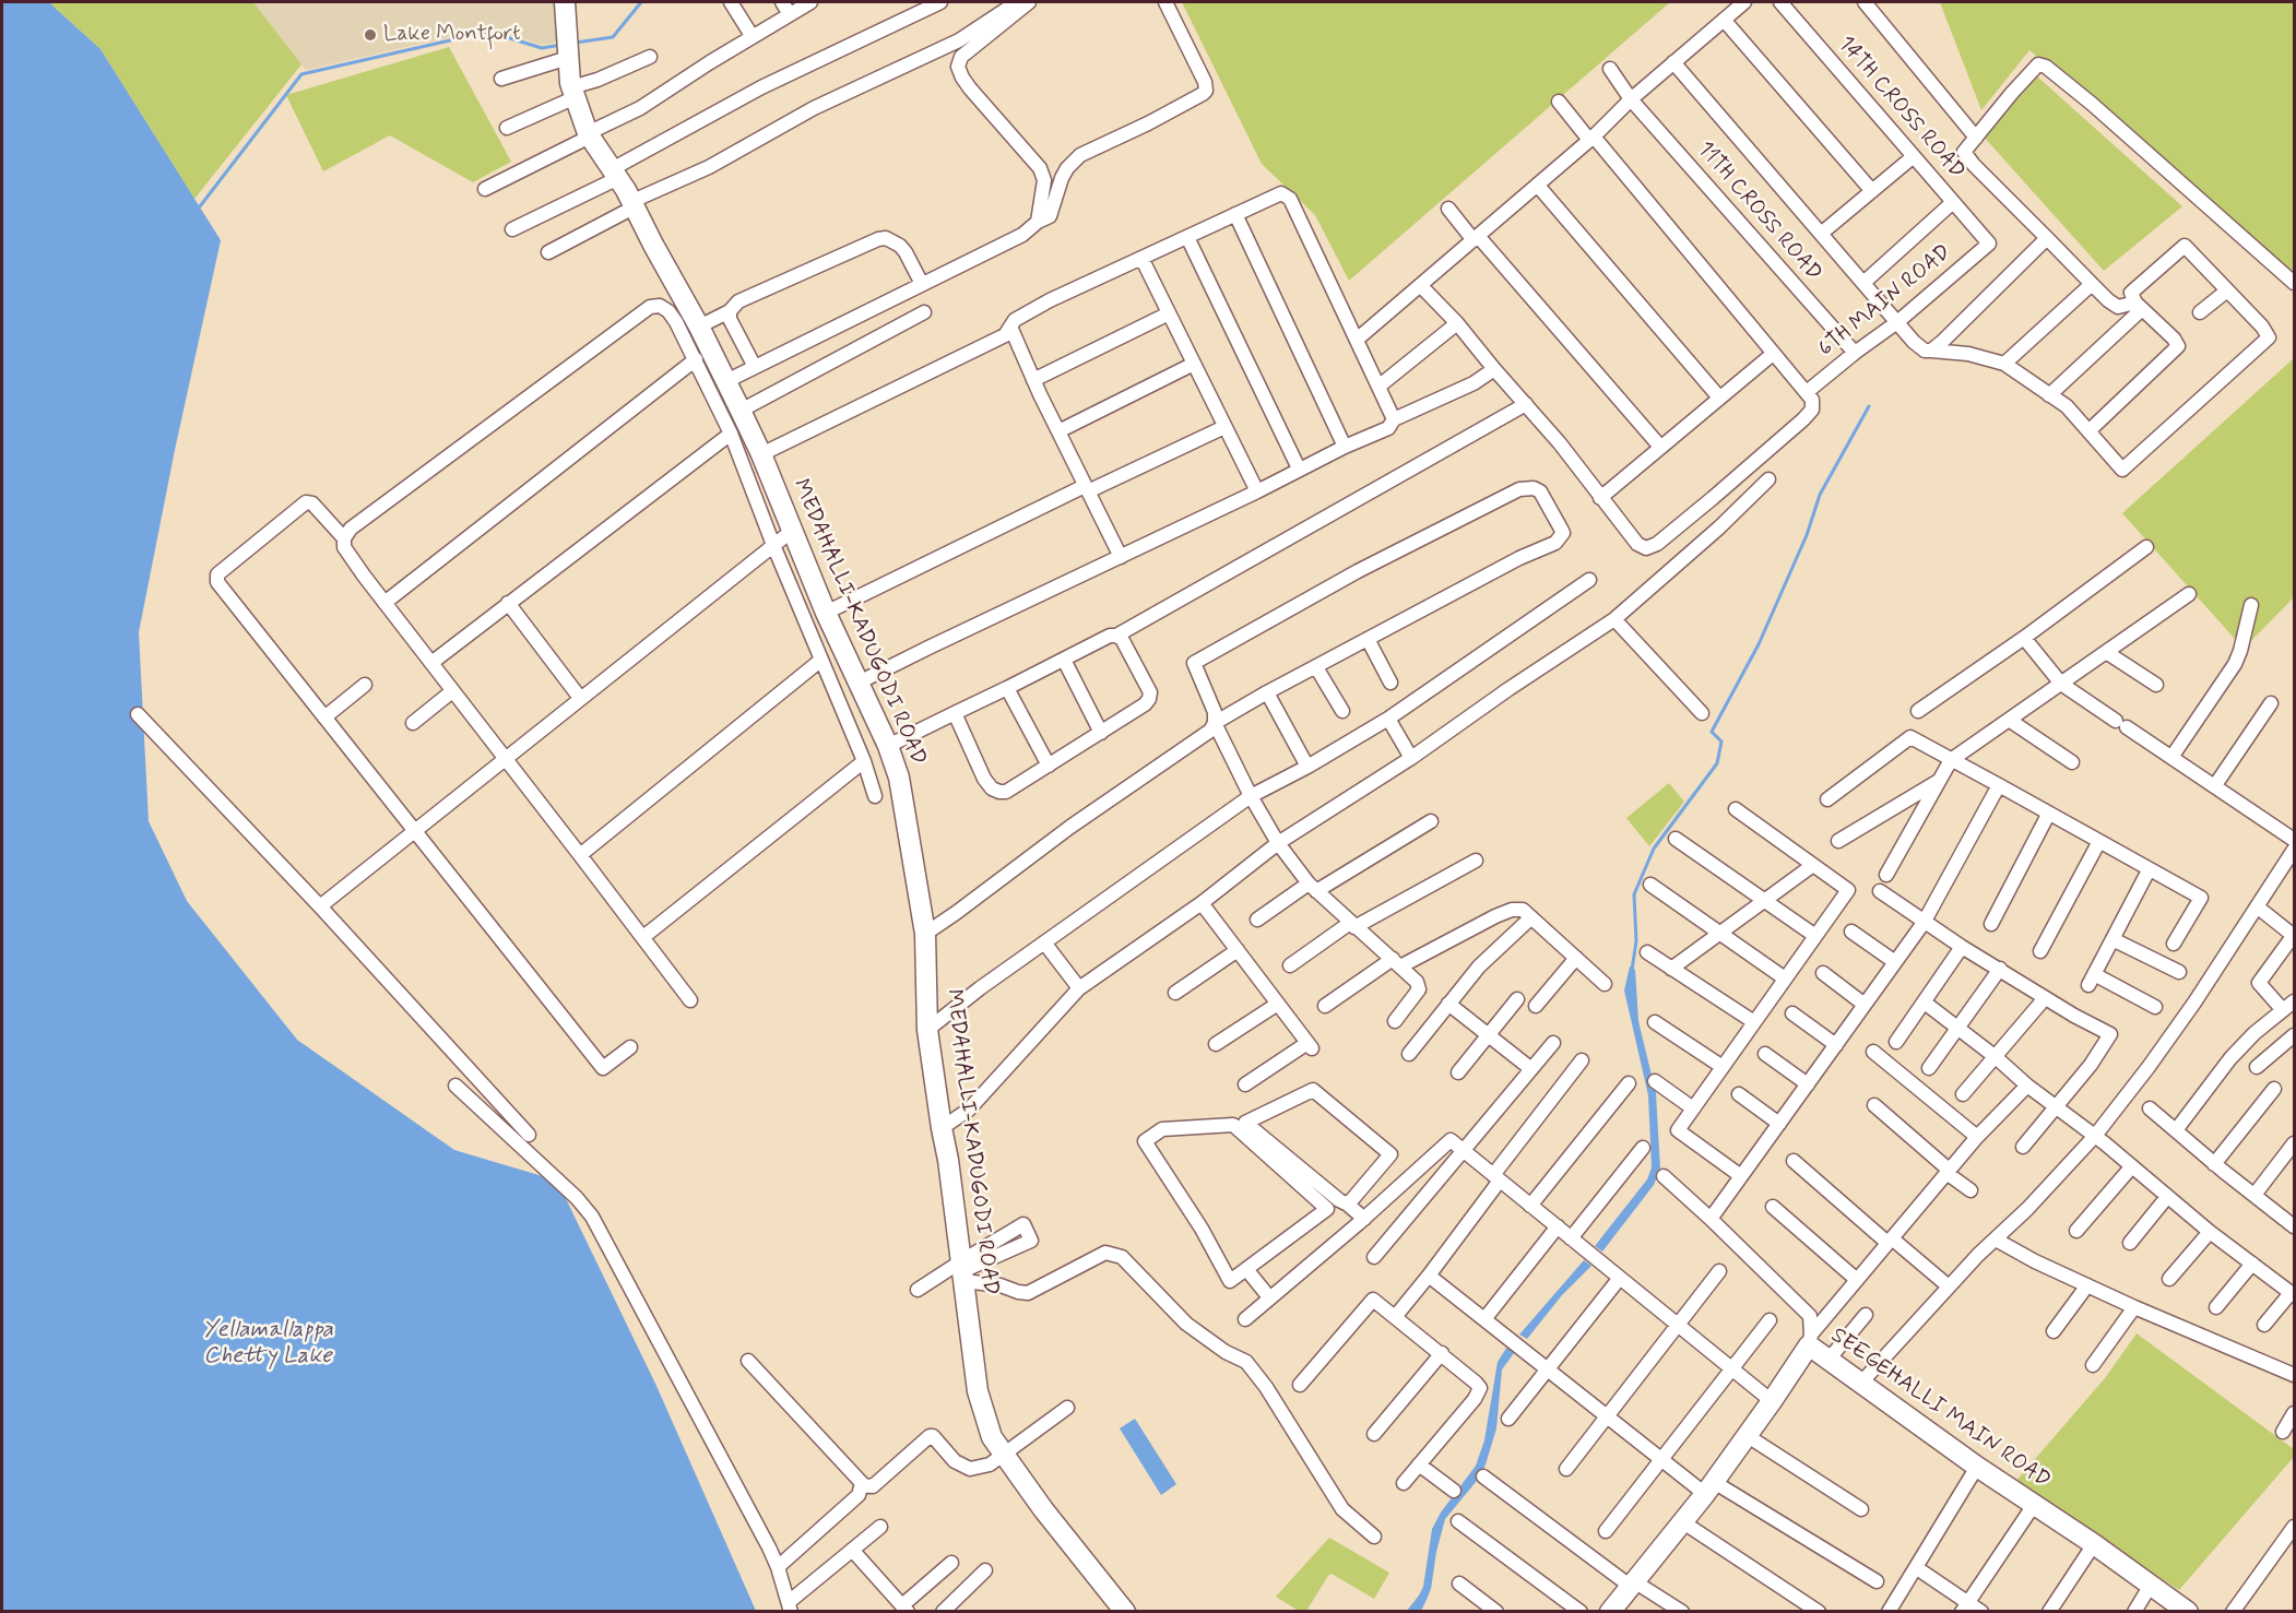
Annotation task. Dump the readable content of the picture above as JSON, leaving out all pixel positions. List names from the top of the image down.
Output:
{
  "streets": {
    "street": [
      "14TH CROSS ROAD",
      "11TH CROSS ROAD",
      "6TH MAIN ROAD",
      "MEDAHALLI-KADUGODI ROAD",
      "SEEGEHALLI MAIN ROAD"
    ]
  },
  "crossings": [
    ["14TH CROSS ROAD", "6TH MAIN ROAD"],
    ["11TH CROSS ROAD", "6TH MAIN ROAD"]
  ],
  "water": ["Yellamallappa Chetty Lake"],
  "places": ["Lake Montfort"]
}
